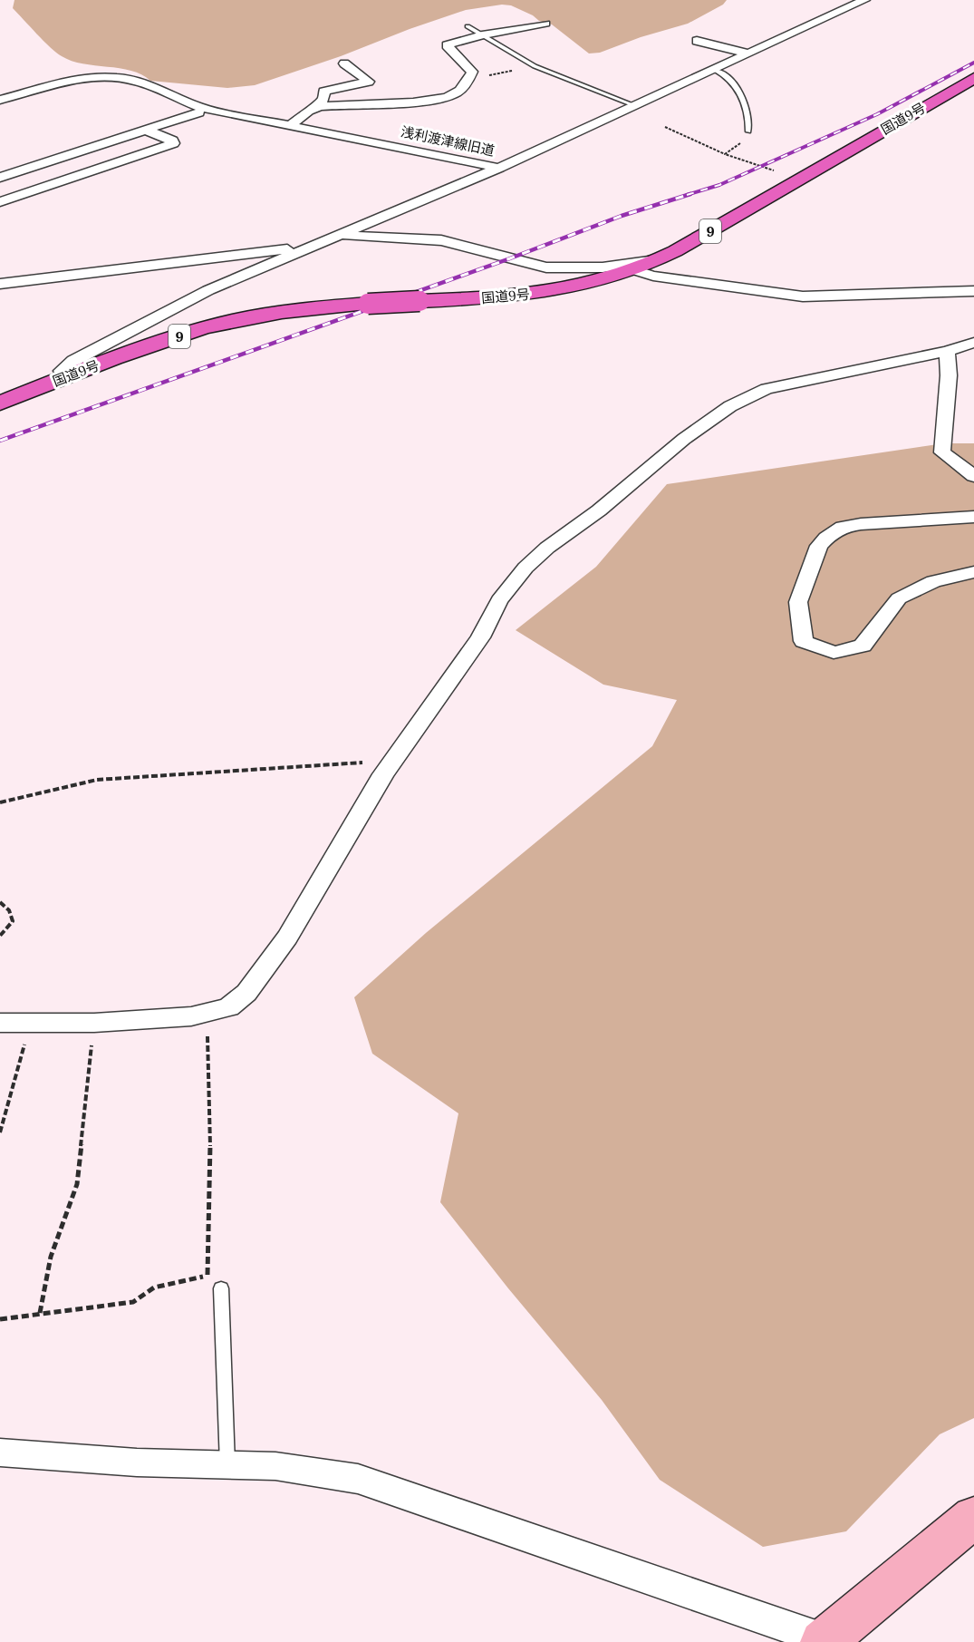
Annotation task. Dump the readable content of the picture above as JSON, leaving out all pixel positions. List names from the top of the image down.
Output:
{
  "streets": {
    "highway": ["国道9号", "9"],
    "street": ["浅利渡津線旧道"]
  }
}
